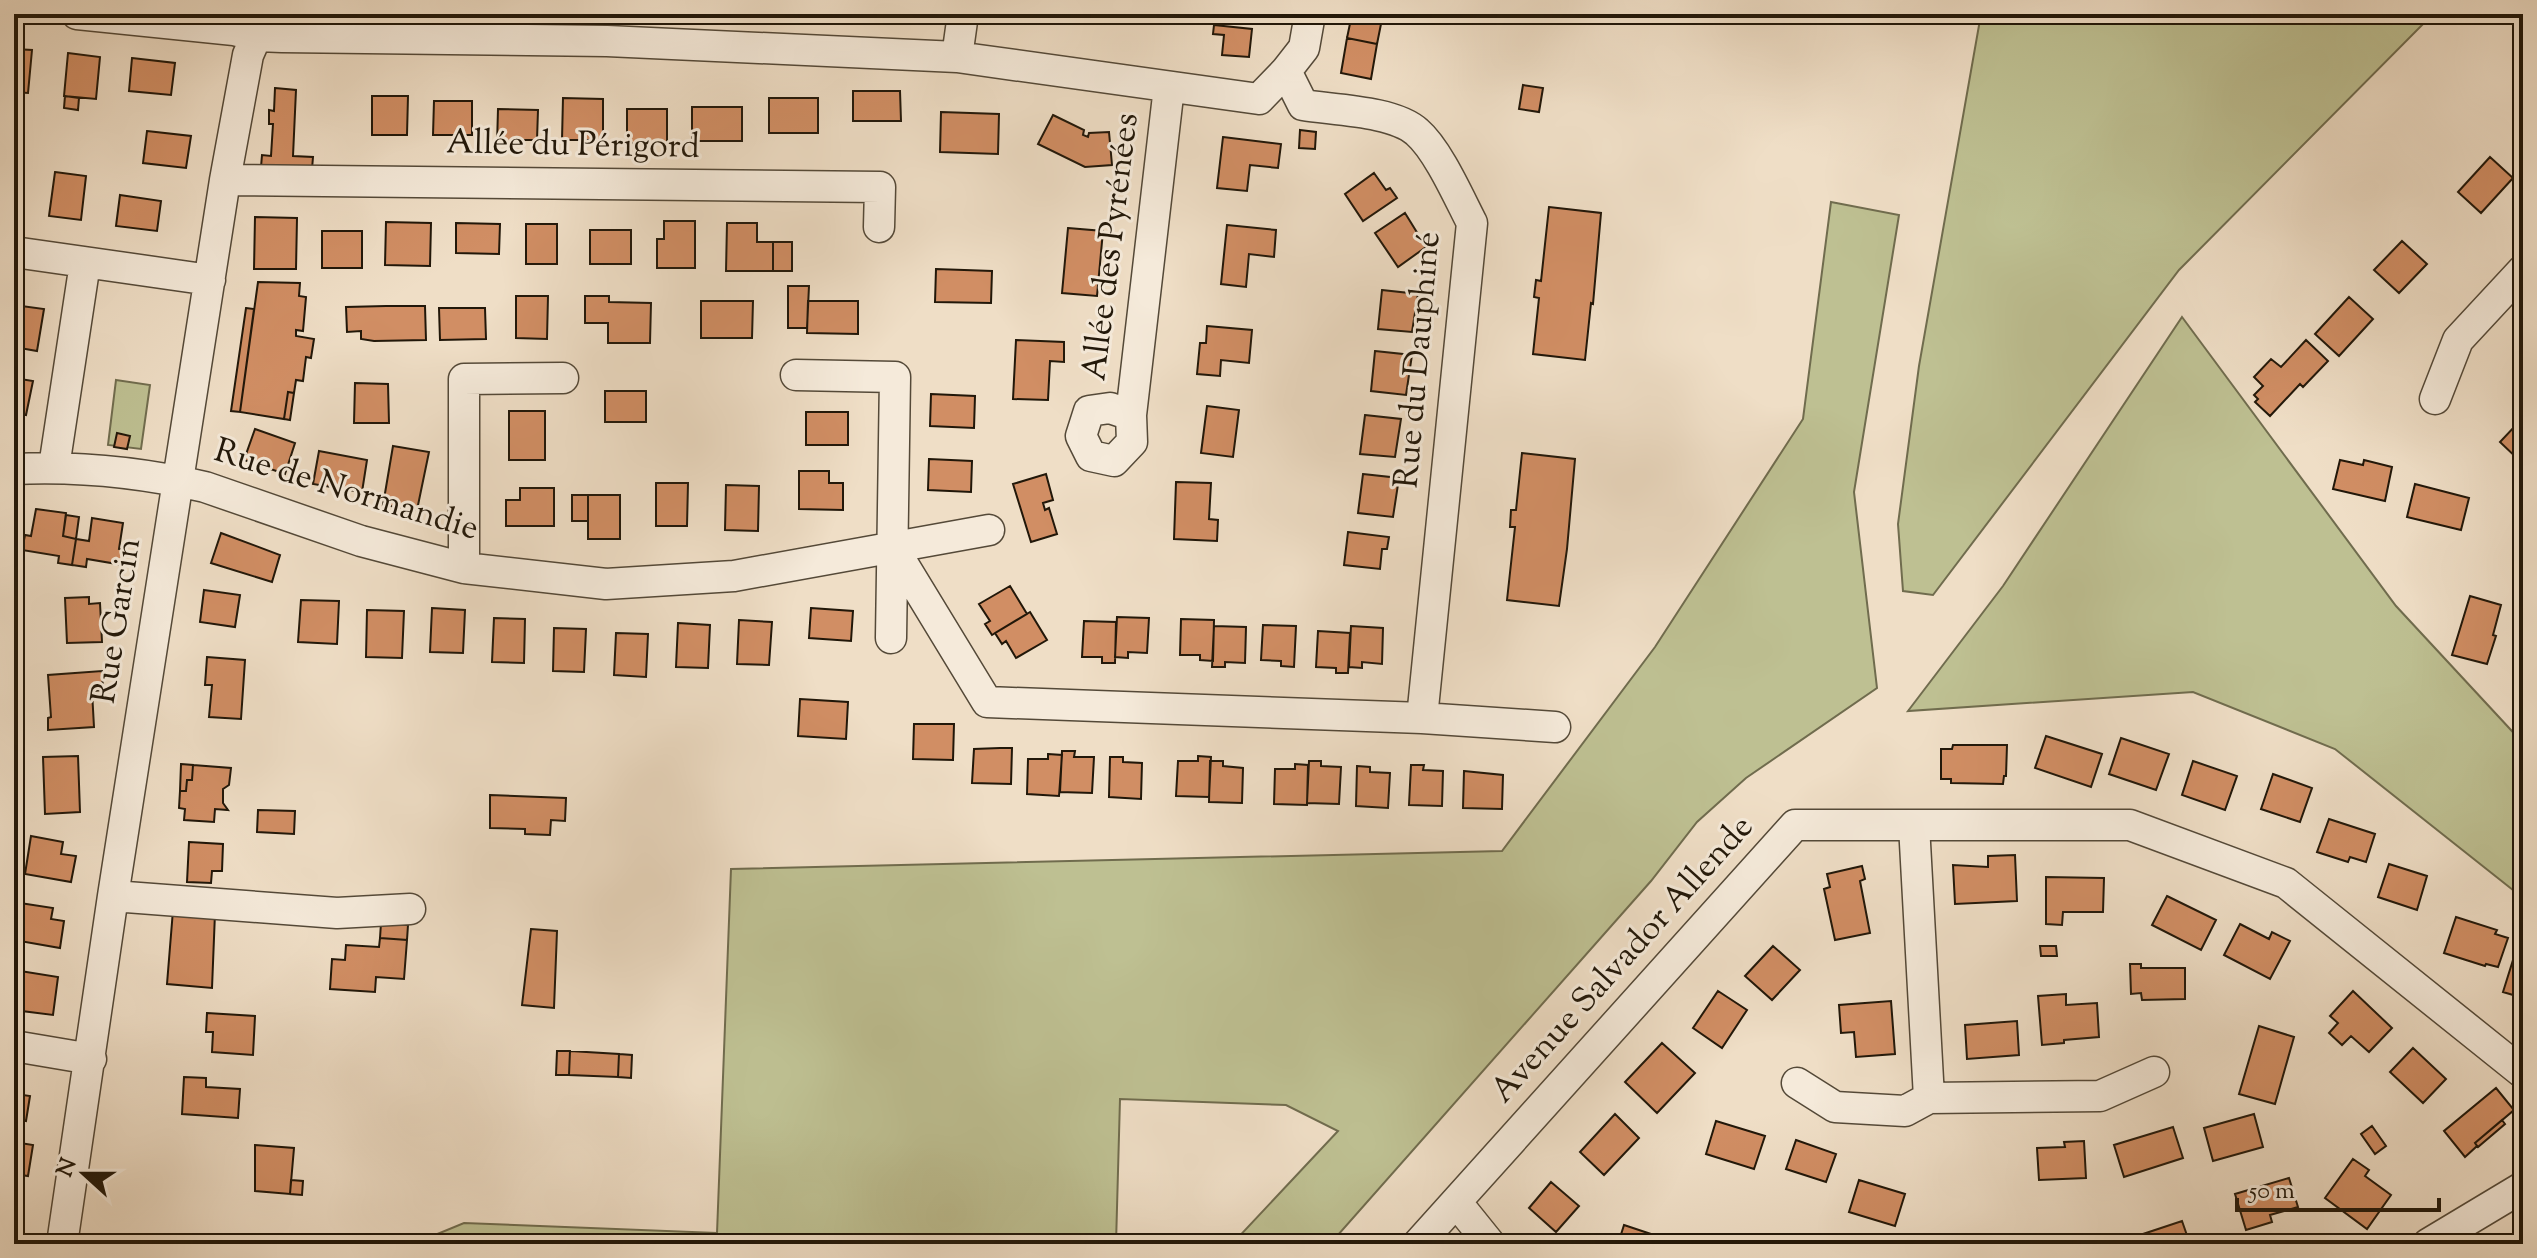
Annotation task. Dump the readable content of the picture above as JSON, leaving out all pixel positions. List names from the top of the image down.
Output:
{
  "streets": {
    "street": [
      "Allée du Périgord",
      "Allée des Pyrénées",
      "Rue du Dauphiné",
      "Rue de Normandie",
      "Rue Garcin",
      "Avenue Salvador Allende"
    ]
  },
  "crossings": [
    ["Allée du Périgord", "Rue Garcin"],
    ["Rue de Normandie", "Rue Garcin"]
  ],
  "scale_bar": "50 m",
  "north": "left"
}
